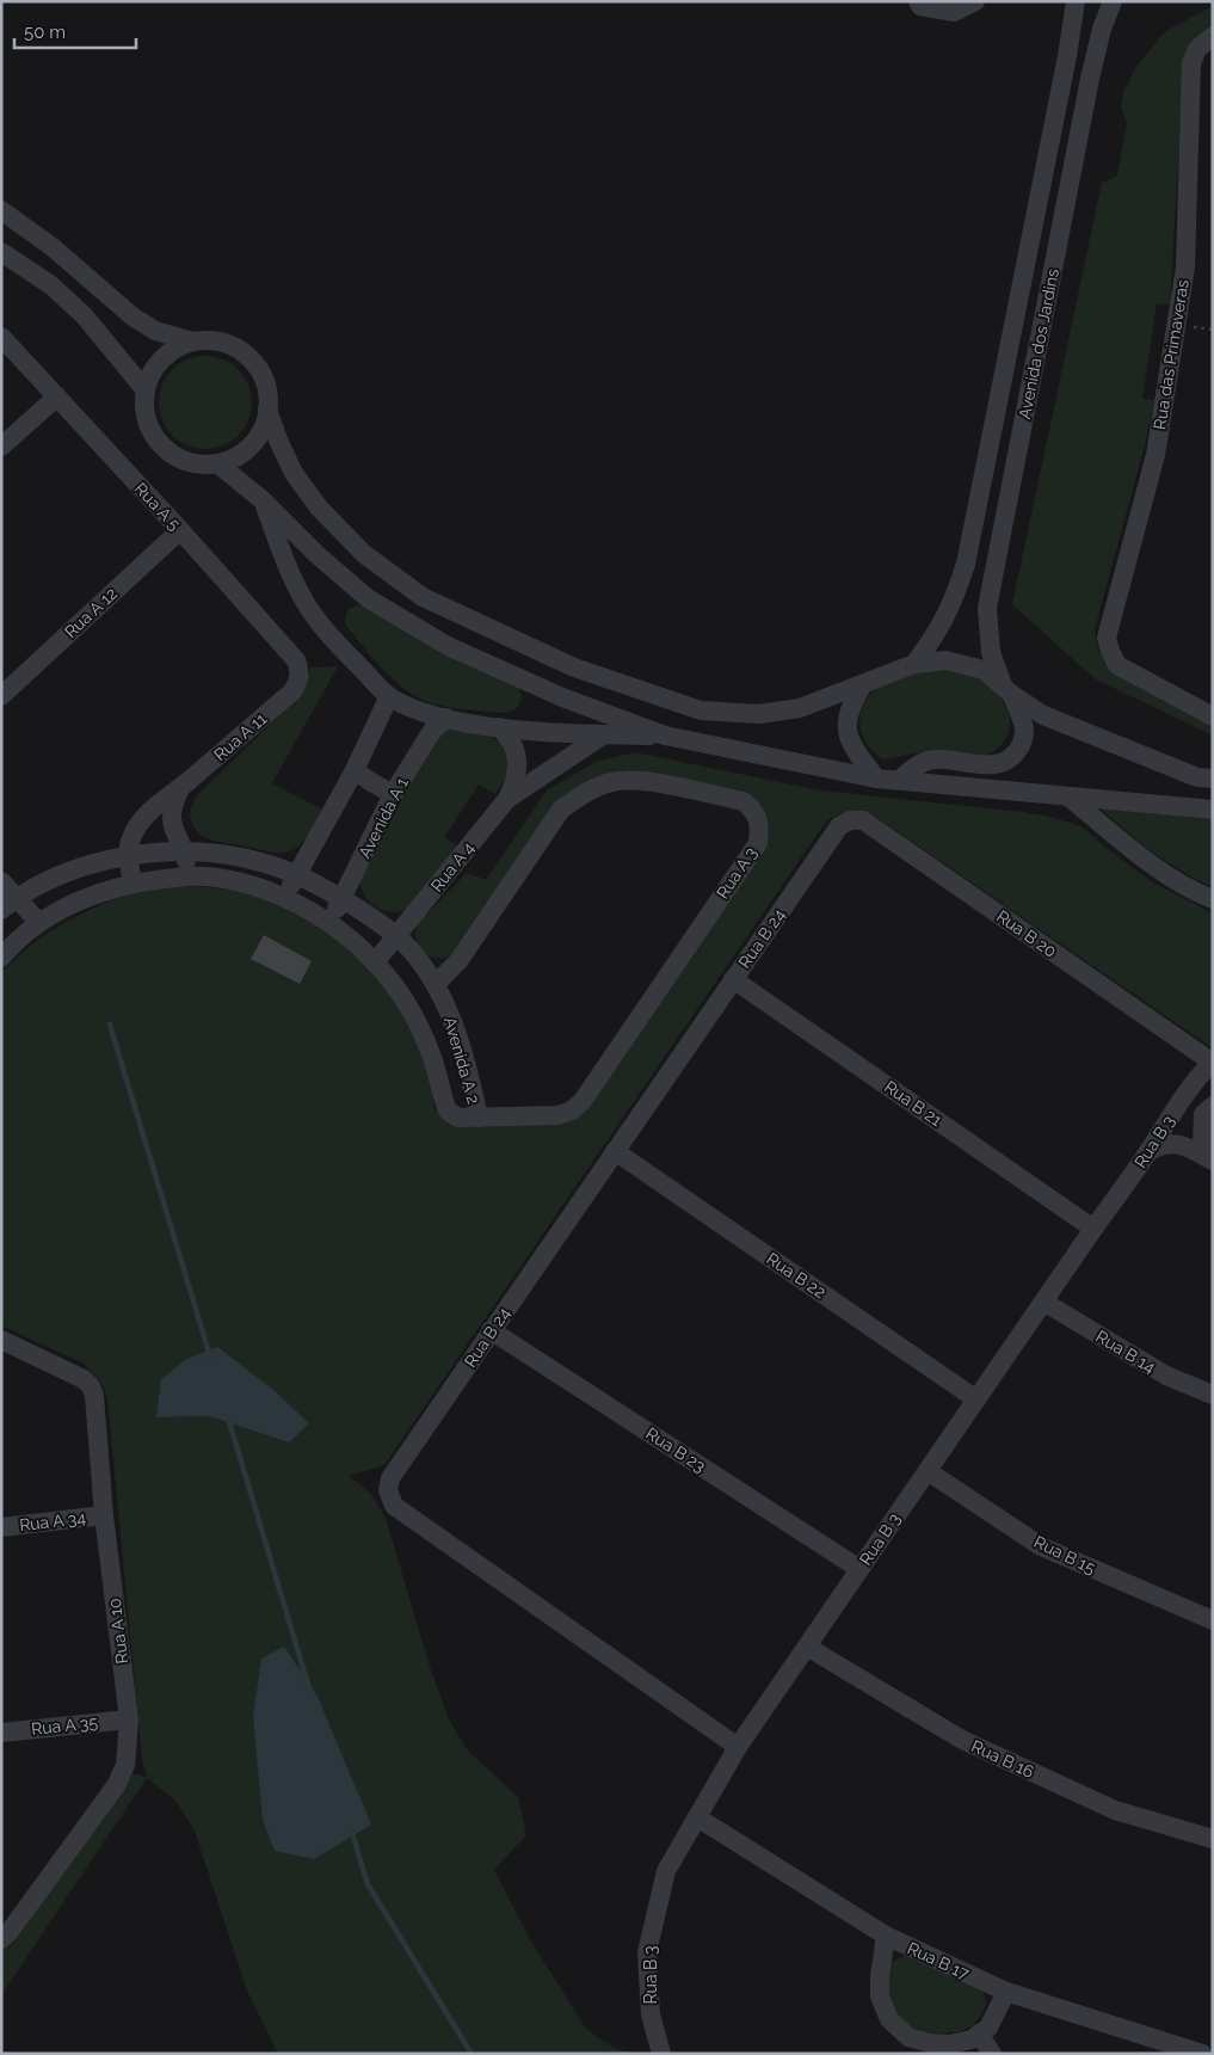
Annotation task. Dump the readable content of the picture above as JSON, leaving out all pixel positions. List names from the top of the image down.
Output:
{
  "streets": {
    "street": [
      "Avenida dos Jardins",
      "Rua das Primaveras",
      "Rua A 5",
      "Rua A 12",
      "Rua A 11",
      "Avenida A 1",
      "Rua A 4",
      "Rua A 3",
      "Rua B 20",
      "Rua B 24",
      "Avenida A 2",
      "Rua B 21",
      "Rua B 3",
      "Rua B 22",
      "Rua B 14",
      "Rua B 23",
      "Rua A 34",
      "Rua B 15",
      "Rua A 10",
      "Rua A 35",
      "Rua B 16",
      "Rua B 17"
    ]
  },
  "crossings": [
    ["Rua A 5", "Rua A 12"],
    ["Rua A 5", "Rua A 11"],
    ["Rua A 11", "Avenida A 2"],
    ["Avenida A 1", "Avenida A 2"],
    ["Rua A 4", "Avenida A 2"],
    ["Rua A 3", "Avenida A 2"],
    ["Rua B 20", "Rua B 24"],
    ["Rua B 20", "Rua B 3"],
    ["Rua B 24", "Rua B 21"],
    ["Rua B 24", "Rua B 3"],
    ["Rua B 24", "Rua B 22"],
    ["Rua B 24", "Rua B 23"],
    ["Rua B 21", "Rua B 3"],
    ["Rua B 3", "Rua B 22"],
    ["Rua B 3", "Rua B 14"],
    ["Rua B 3", "Rua B 23"],
    ["Rua B 3", "Rua B 15"],
    ["Rua B 3", "Rua B 16"],
    ["Rua B 3", "Rua B 17"],
    ["Rua A 34", "Rua A 10"],
    ["Rua A 10", "Rua A 35"]
  ],
  "scale_bar": "50 m"
}
